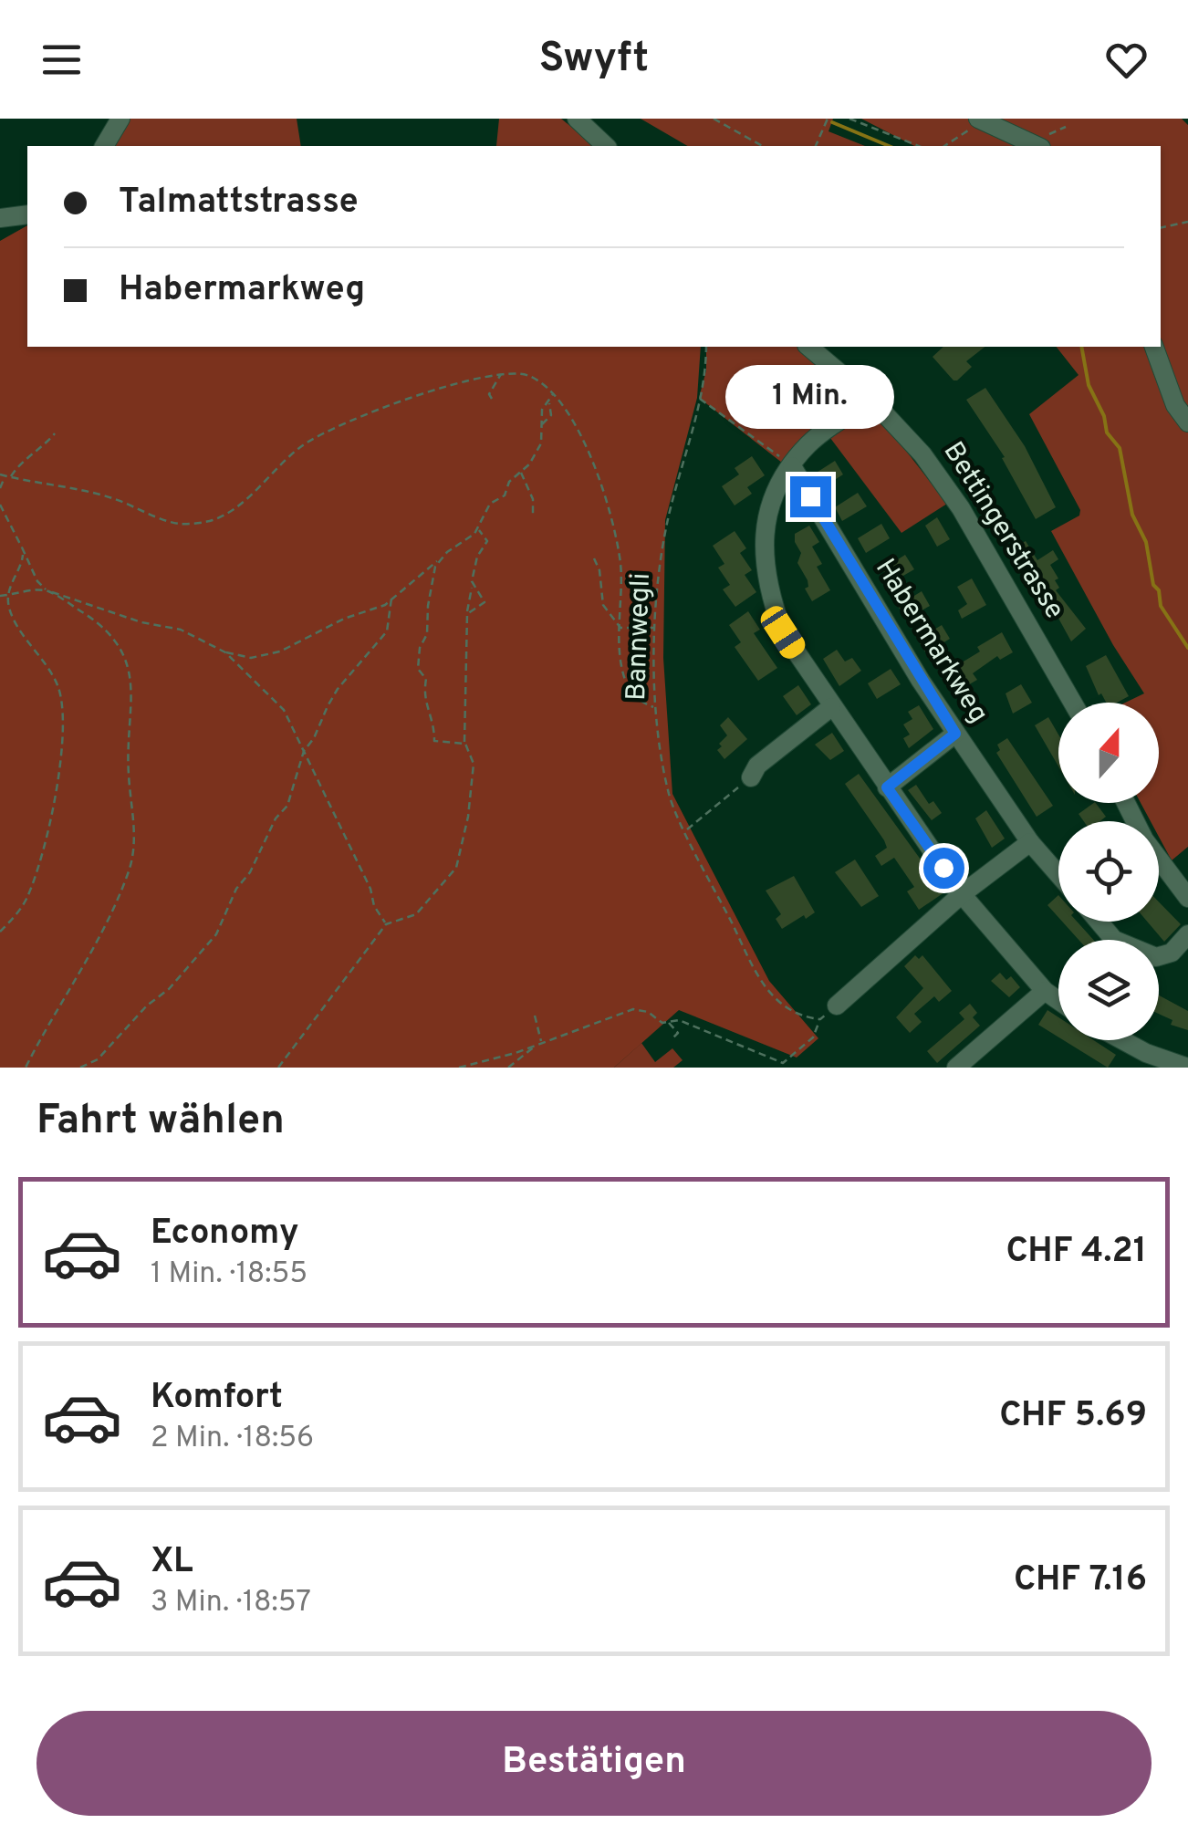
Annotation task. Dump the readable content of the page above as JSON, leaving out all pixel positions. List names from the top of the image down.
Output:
{
  "streets": {
    "street": ["Bettingerstrasse", "Habermarkweg"],
    "path": ["Bannwegli"]
  },
  "north": "top",
  "page": {
    "header": "Swyft",
    "banner": ["Talmattstrasse", "Habermarkweg"],
    "bubble": "1 Min.",
    "heading": "Fahrt wählen",
    "list": [
      {
        "name": "Economy",
        "note": "1 Min. · 18:55",
        "value": "CHF 4.21"
      },
      {
        "name": "Komfort",
        "note": "2 Min. · 18:56",
        "value": "CHF 5.69"
      },
      {
        "name": "XL",
        "note": "3 Min. · 18:57",
        "value": "CHF 7.16"
      }
    ],
    "buttons": "Bestätigen"
  }
}
